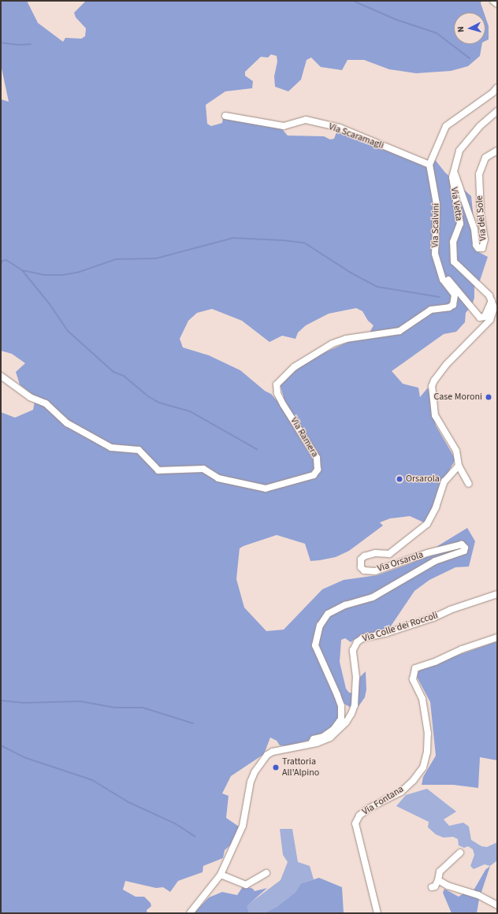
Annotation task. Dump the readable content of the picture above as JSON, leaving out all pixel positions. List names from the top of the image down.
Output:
{
  "streets": {
    "street": [
      "Via Scaramagli",
      "Via Vetta",
      "Via del Sole",
      "Via Scalvini",
      "Via Ramera",
      "Via Orsarola",
      "Via Colle dei Roccoli",
      "Via Fontana"
    ]
  },
  "crossings": [
    ["Via Scaramagli", "Via Scalvini"],
    ["Via Vetta", "Via del Sole"],
    ["Via Vetta", "Via Scalvini"],
    ["Via Scalvini", "Via Ramera"],
    ["Via Orsarola", "Via Colle dei Roccoli"]
  ],
  "places": ["Case Moroni", "Orsarola", "Trattoria All'Alpino"],
  "north": "left"
}
